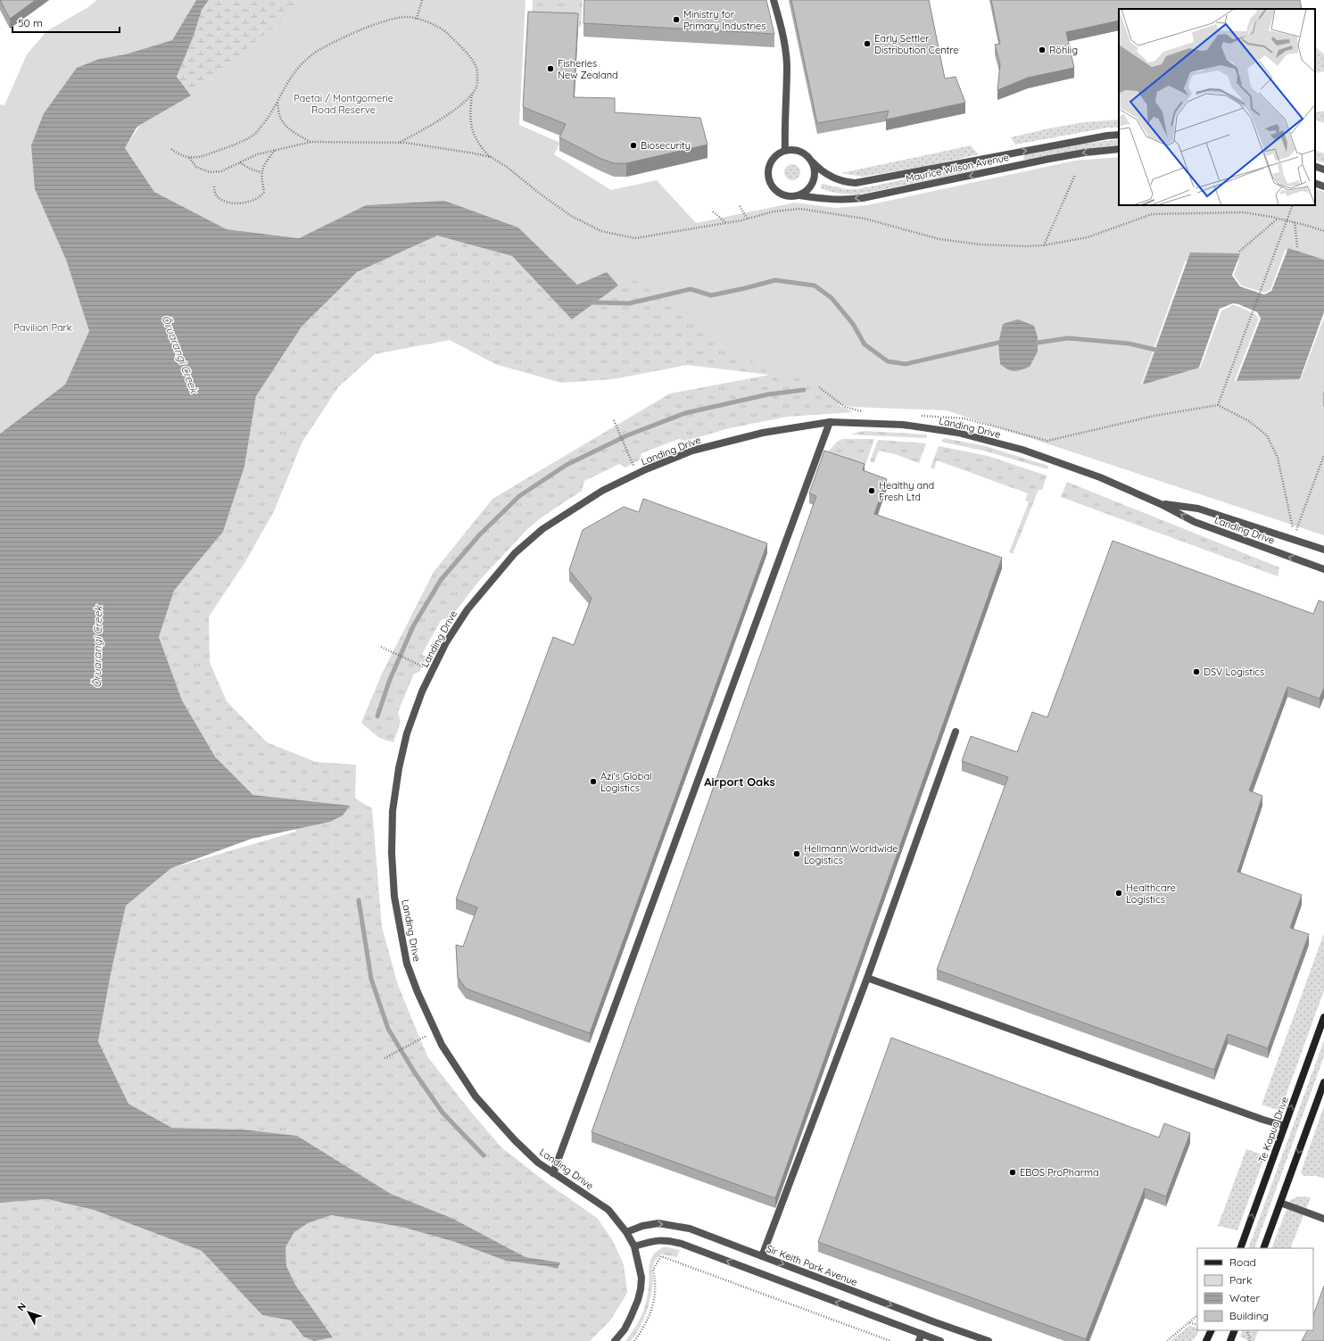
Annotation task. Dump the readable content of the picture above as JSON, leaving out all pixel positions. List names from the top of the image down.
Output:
{
  "streets": {
    "street": [
      "Maurice Wilson Avenue",
      "Landing Drive",
      "Te Kapua Drive",
      "Sir Keith Park Avenue"
    ]
  },
  "crossings": [
    ["Landing Drive", "Sir Keith Park Avenue"]
  ],
  "districts": ["Airport Oaks"],
  "water": ["Ōruarangi Creek"],
  "parks": ["Paetai / Montgomerie Road Reserve", "Pavilion Park"],
  "places": [
    "Ministry for Primary Industries",
    "Early Settler Distribution Centre",
    "Röhlig",
    "Fisheries New Zealand",
    "Biosecurity",
    "Healthy and Fresh Ltd",
    "DSV Logistics",
    "Azi's Global Logistics",
    "Hellmann Worldwide Logistics",
    "Healthcare Logistics",
    "EBOS ProPharma"
  ],
  "legend": [
    "Road",
    "Park",
    "Water",
    "Building"
  ],
  "scale_bar": "50 m",
  "north": "top left"
}
